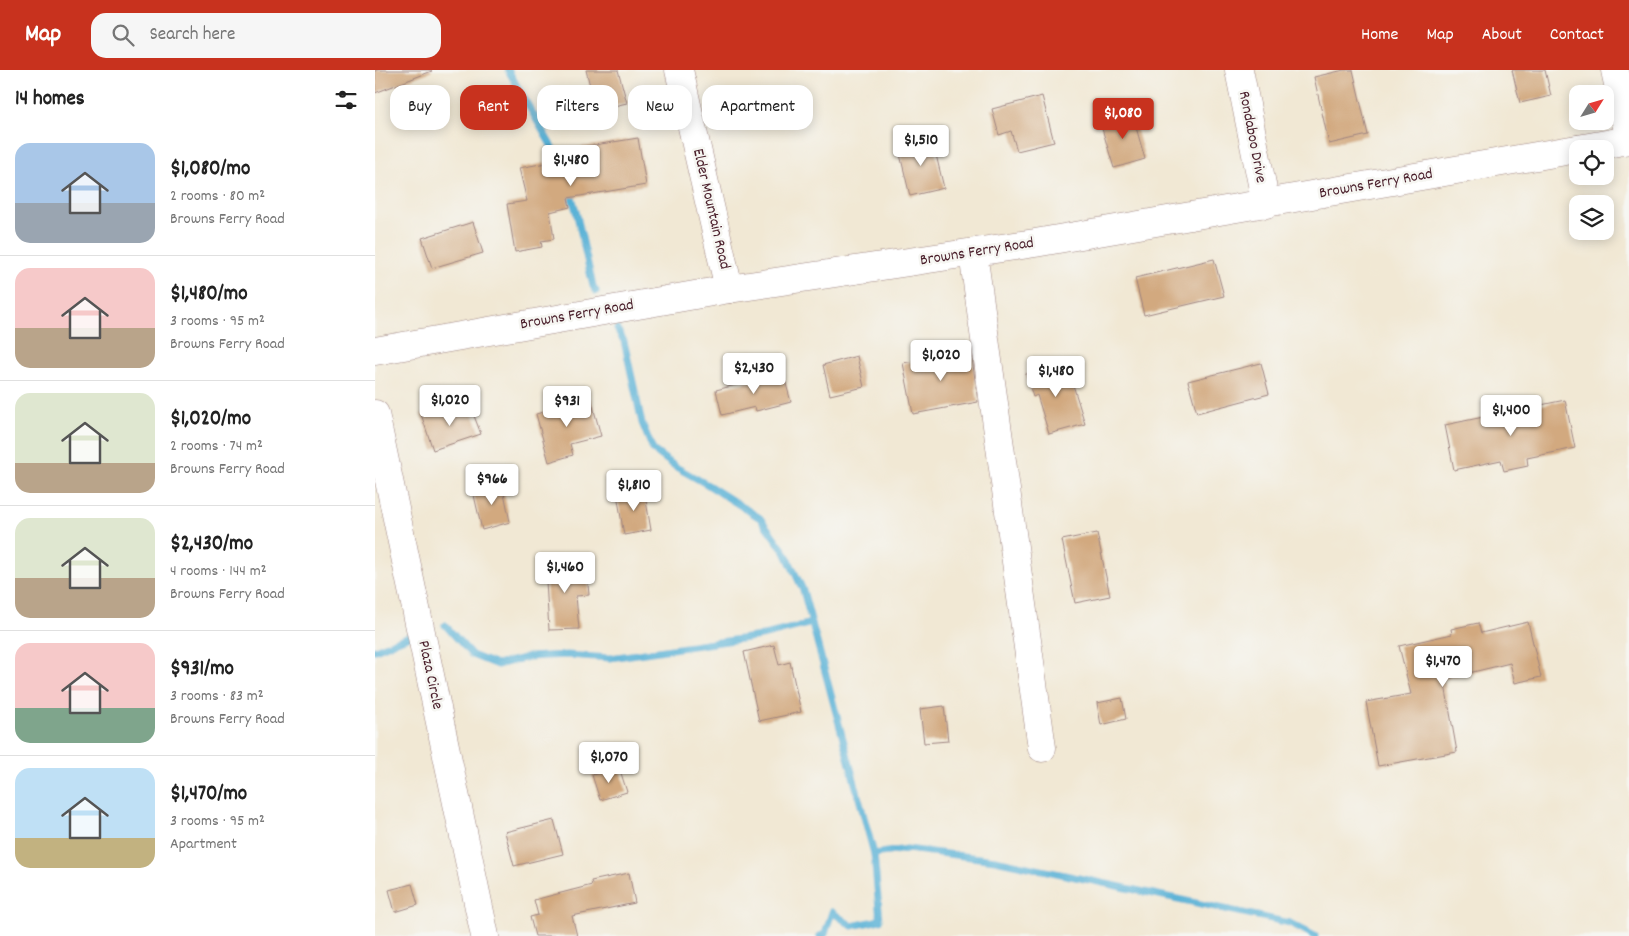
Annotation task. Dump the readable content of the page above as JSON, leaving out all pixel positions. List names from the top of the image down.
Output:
{
  "streets": {
    "street": [
      "Rondaboo Drive",
      "Browns Ferry Road",
      "Elder Mountain Road",
      "Plaza Circle"
    ]
  },
  "crossings": [
    ["Rondaboo Drive", "Browns Ferry Road"],
    ["Browns Ferry Road", "Elder Mountain Road"]
  ],
  "north": "top right",
  "page": {
    "header": "Map",
    "search": "Search here",
    "nav": [
      "Home",
      "Map",
      "About",
      "Contact"
    ],
    "heading": "14 homes",
    "chip": [
      "Buy",
      "Rent",
      "Filters",
      "New",
      "Apartment"
    ],
    "price": [
      "$1,080",
      "$1,510",
      "$1,480",
      "$1,020",
      "$2,430",
      "$1,480",
      "$1,020",
      "$931",
      "$1,400",
      "$966",
      "$1,810",
      "$1,460",
      "$1,470",
      "$1,070"
    ],
    "list": [
      {
        "name": "$1,080/mo",
        "note": "2 rooms · 80 m² · Browns Ferry Road"
      },
      {
        "name": "$1,480/mo",
        "note": "3 rooms · 95 m² · Browns Ferry Road"
      },
      {
        "name": "$1,020/mo",
        "note": "2 rooms · 74 m² · Browns Ferry Road"
      },
      {
        "name": "$2,430/mo",
        "note": "4 rooms · 144 m² · Browns Ferry Road"
      },
      {
        "name": "$931/mo",
        "note": "3 rooms · 83 m² · Browns Ferry Road"
      },
      {
        "name": "$1,470/mo",
        "note": "3 rooms · 95 m² · Apartment"
      }
    ]
  }
}
